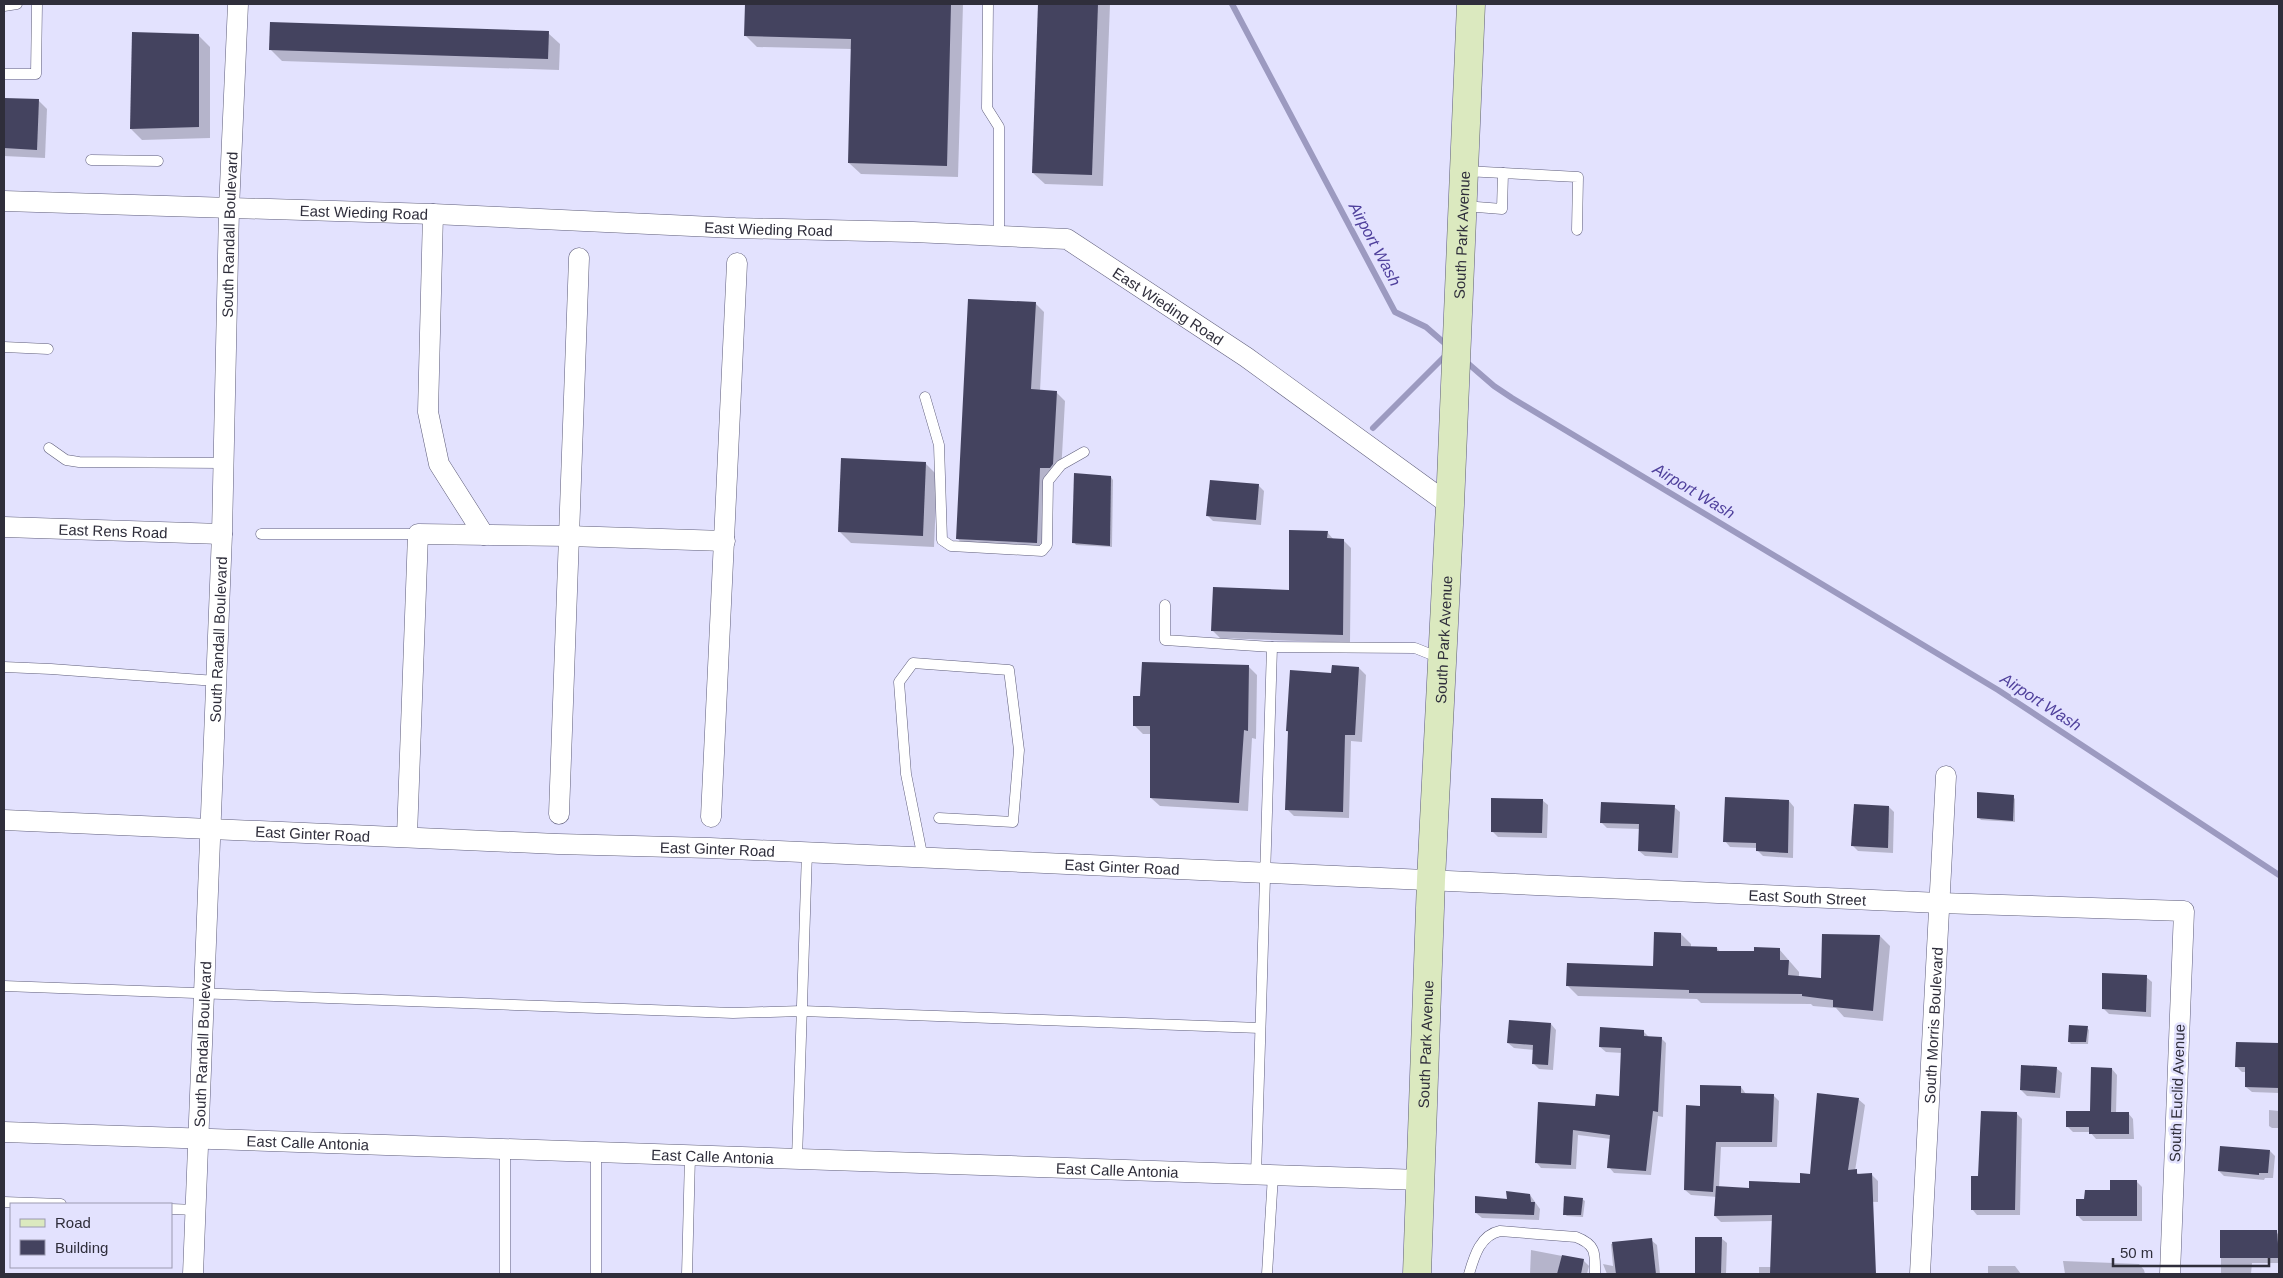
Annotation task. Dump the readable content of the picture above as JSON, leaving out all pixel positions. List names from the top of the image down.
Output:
{
  "streets": {
    "main road": ["South Park Avenue"],
    "street": [
      "East Wieding Road",
      "South Randall Boulevard",
      "East Rens Road",
      "East Ginter Road",
      "East South Street",
      "South Morris Boulevard",
      "South Euclid Avenue",
      "East Calle Antonia"
    ]
  },
  "crossings": [
    ["East Wieding Road", "South Randall Boulevard"],
    ["East Wieding Road", "South Park Avenue"],
    ["South Randall Boulevard", "East Rens Road"],
    ["South Randall Boulevard", "East Ginter Road"],
    ["South Randall Boulevard", "East Calle Antonia"],
    ["South Park Avenue", "East Ginter Road"],
    ["South Park Avenue", "East South Street"],
    ["South Park Avenue", "East Calle Antonia"],
    ["East Ginter Road", "East South Street"],
    ["East South Street", "South Morris Boulevard"],
    ["East South Street", "South Euclid Avenue"]
  ],
  "water": ["Airport Wash"],
  "legend": ["Road", "Building"],
  "scale_bar": "50 m"
}
